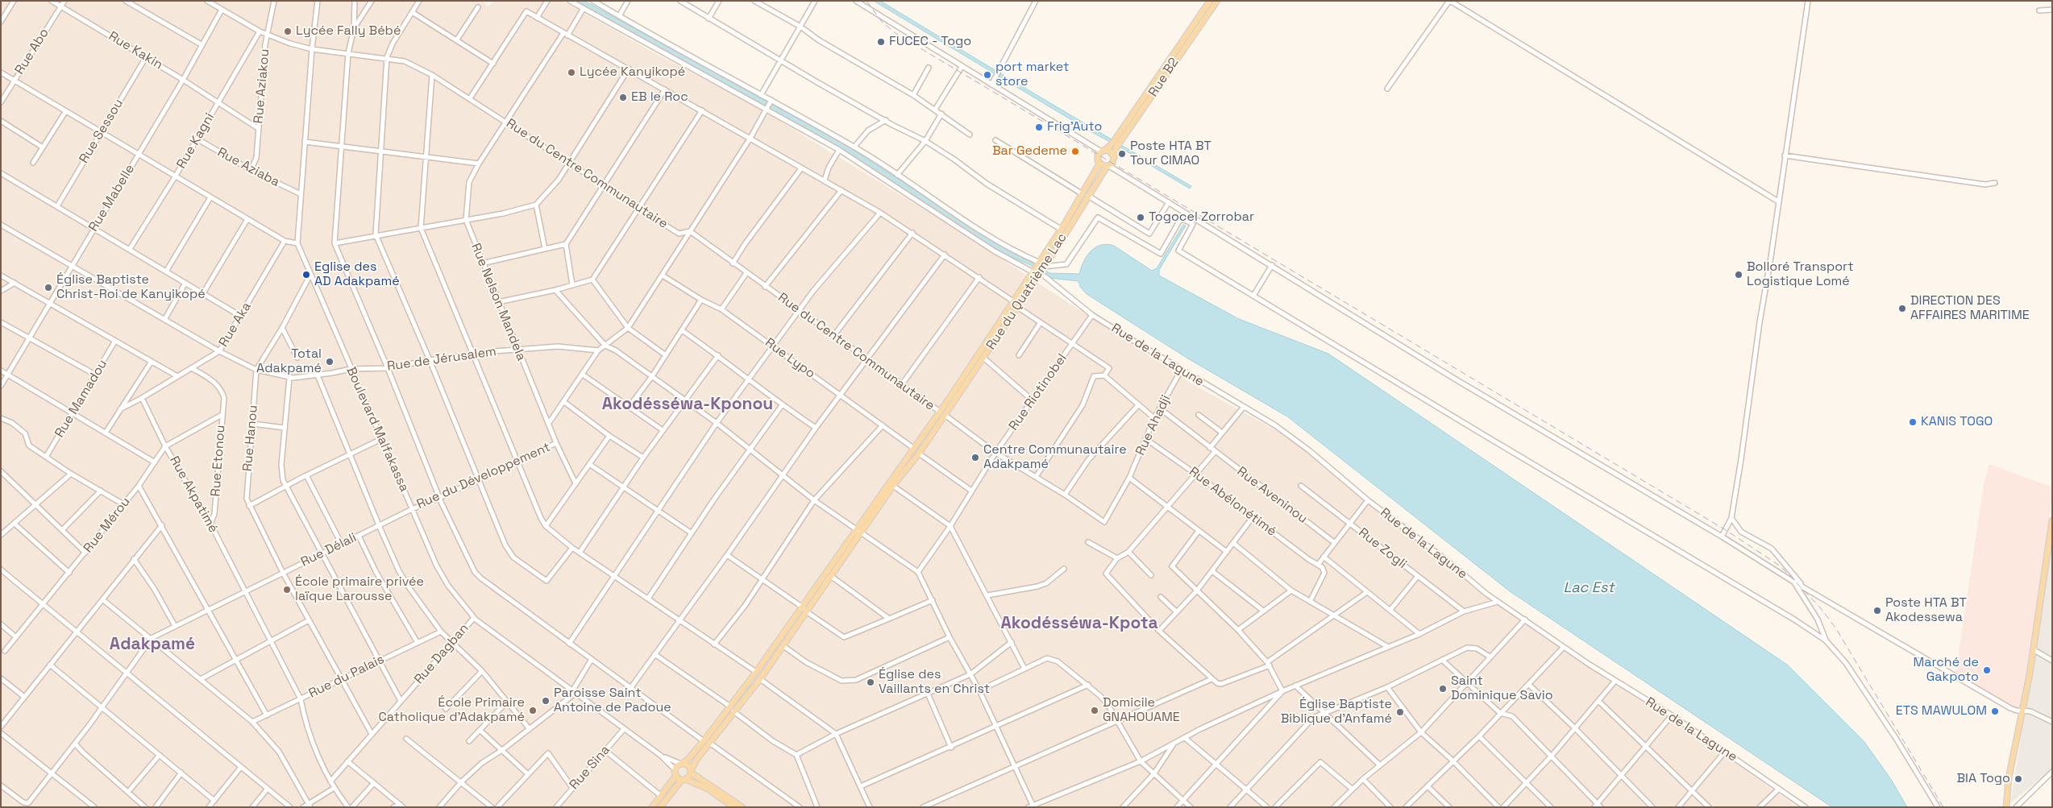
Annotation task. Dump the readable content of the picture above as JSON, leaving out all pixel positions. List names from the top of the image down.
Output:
{
  "streets": {
    "main road": ["Rue B2", "Rue du Quatrième Lac"],
    "street": [
      "Rue Kakin",
      "Rue Abo",
      "Rue Aziakou",
      "Rue Sessou",
      "Rue Kagni",
      "Rue Aziaba",
      "Rue du Centre Communautaire",
      "Rue Mabelle",
      "Rue Nelson Mandela",
      "Rue Aka",
      "Rue de la Lagune",
      "Rue Lypo",
      "Rue de Jérusalem",
      "Rue Riotinobel",
      "Rue Mamadou",
      "Rue Ahadji",
      "Boulevard Malfakassa",
      "Rue Hanou",
      "Rue Etonou",
      "Rue du Développement",
      "Rue Akpatimé",
      "Rue Aveninou",
      "Rue Abélonétimé",
      "Rue Mérou",
      "Rue Zogli",
      "Rue Délali",
      "Rue Dagban",
      "Rue du Palais",
      "Rue Sina"
    ]
  },
  "crossings": [
    ["Rue Kakin", "Rue Abo"],
    ["Rue Kakin", "Rue Aziakou"],
    ["Rue Kakin", "Rue Sessou"],
    ["Rue Kakin", "Rue Kagni"],
    ["Rue Kakin", "Rue Mabelle"],
    ["Rue B2", "Rue du Quatrième Lac"],
    ["Rue Aziakou", "Rue Aziaba"],
    ["Rue Aziakou", "Rue du Centre Communautaire"],
    ["Rue Kagni", "Rue Aziaba"],
    ["Rue Kagni", "Rue du Centre Communautaire"],
    ["Rue Aziaba", "Boulevard Malfakassa"],
    ["Rue du Centre Communautaire", "Rue Mabelle"],
    ["Rue du Centre Communautaire", "Rue du Quatrième Lac"],
    ["Rue du Centre Communautaire", "Rue Nelson Mandela"],
    ["Rue du Centre Communautaire", "Rue Riotinobel"],
    ["Rue du Centre Communautaire", "Rue Ahadji"],
    ["Rue du Centre Communautaire", "Boulevard Malfakassa"],
    ["Rue Mabelle", "Rue de Jérusalem"],
    ["Rue Nelson Mandela", "Rue de Jérusalem"],
    ["Rue Nelson Mandela", "Rue du Développement"],
    ["Rue Aka", "Rue de Jérusalem"],
    ["Rue Aka", "Rue Etonou"],
    ["Rue Aka", "Rue Akpatimé"],
    ["Rue de la Lagune", "Rue Riotinobel"],
    ["Rue de la Lagune", "Rue Ahadji"],
    ["Rue de Jérusalem", "Boulevard Malfakassa"],
    ["Rue de Jérusalem", "Rue Hanou"],
    ["Rue Ahadji", "Rue Aveninou"],
    ["Rue Ahadji", "Rue Abélonétimé"],
    ["Boulevard Malfakassa", "Rue du Développement"],
    ["Boulevard Malfakassa", "Rue Délali"],
    ["Boulevard Malfakassa", "Rue Dagban"],
    ["Boulevard Malfakassa", "Rue Sina"],
    ["Rue Etonou", "Rue Akpatimé"],
    ["Rue Etonou", "Rue Mérou"],
    ["Rue du Développement", "Rue Délali"],
    ["Rue Akpatimé", "Rue Mérou"],
    ["Rue Akpatimé", "Rue Délali"],
    ["Rue Akpatimé", "Rue Dagban"],
    ["Rue Akpatimé", "Rue du Palais"]
  ],
  "districts": ["Akodésséwa-Kponou", "Akodésséwa-Kpota", "Adakpamé"],
  "water": ["Lac Est"],
  "places": [
    "Lycée Fally Bébé",
    "FUCEC - Togo",
    "Lycée Kanyikopé",
    "port market store",
    "EB le Roc",
    "Frig'Auto",
    "Bar Gedeme",
    "Poste HTA BT Tour CIMAO",
    "Togocel Zorrobar",
    "Eglise des AD Adakpamé",
    "Bolloré Transport Logistique Lomé",
    "Église Baptiste Christ-Roi de Kanyikopé",
    "DIRECTION DES AFFAIRES MARITIME",
    "Total Adakpamé",
    "KANIS TOGO",
    "Centre Communautaire Adakpamé",
    "École primaire privée laïque Larousse",
    "Poste HTA BT Akodessewa",
    "Marché de Gakpoto",
    "Église des Vaillants en Christ",
    "Saint Dominique Savio",
    "Paroisse Saint Antoine de Padoue",
    "École Primaire Catholique d'Adakpamé",
    "Domicile GNAHOUAME",
    "ETS MAWULOM",
    "Église Baptiste Biblique d'Anfamé",
    "BIA Togo"
  ]
}
